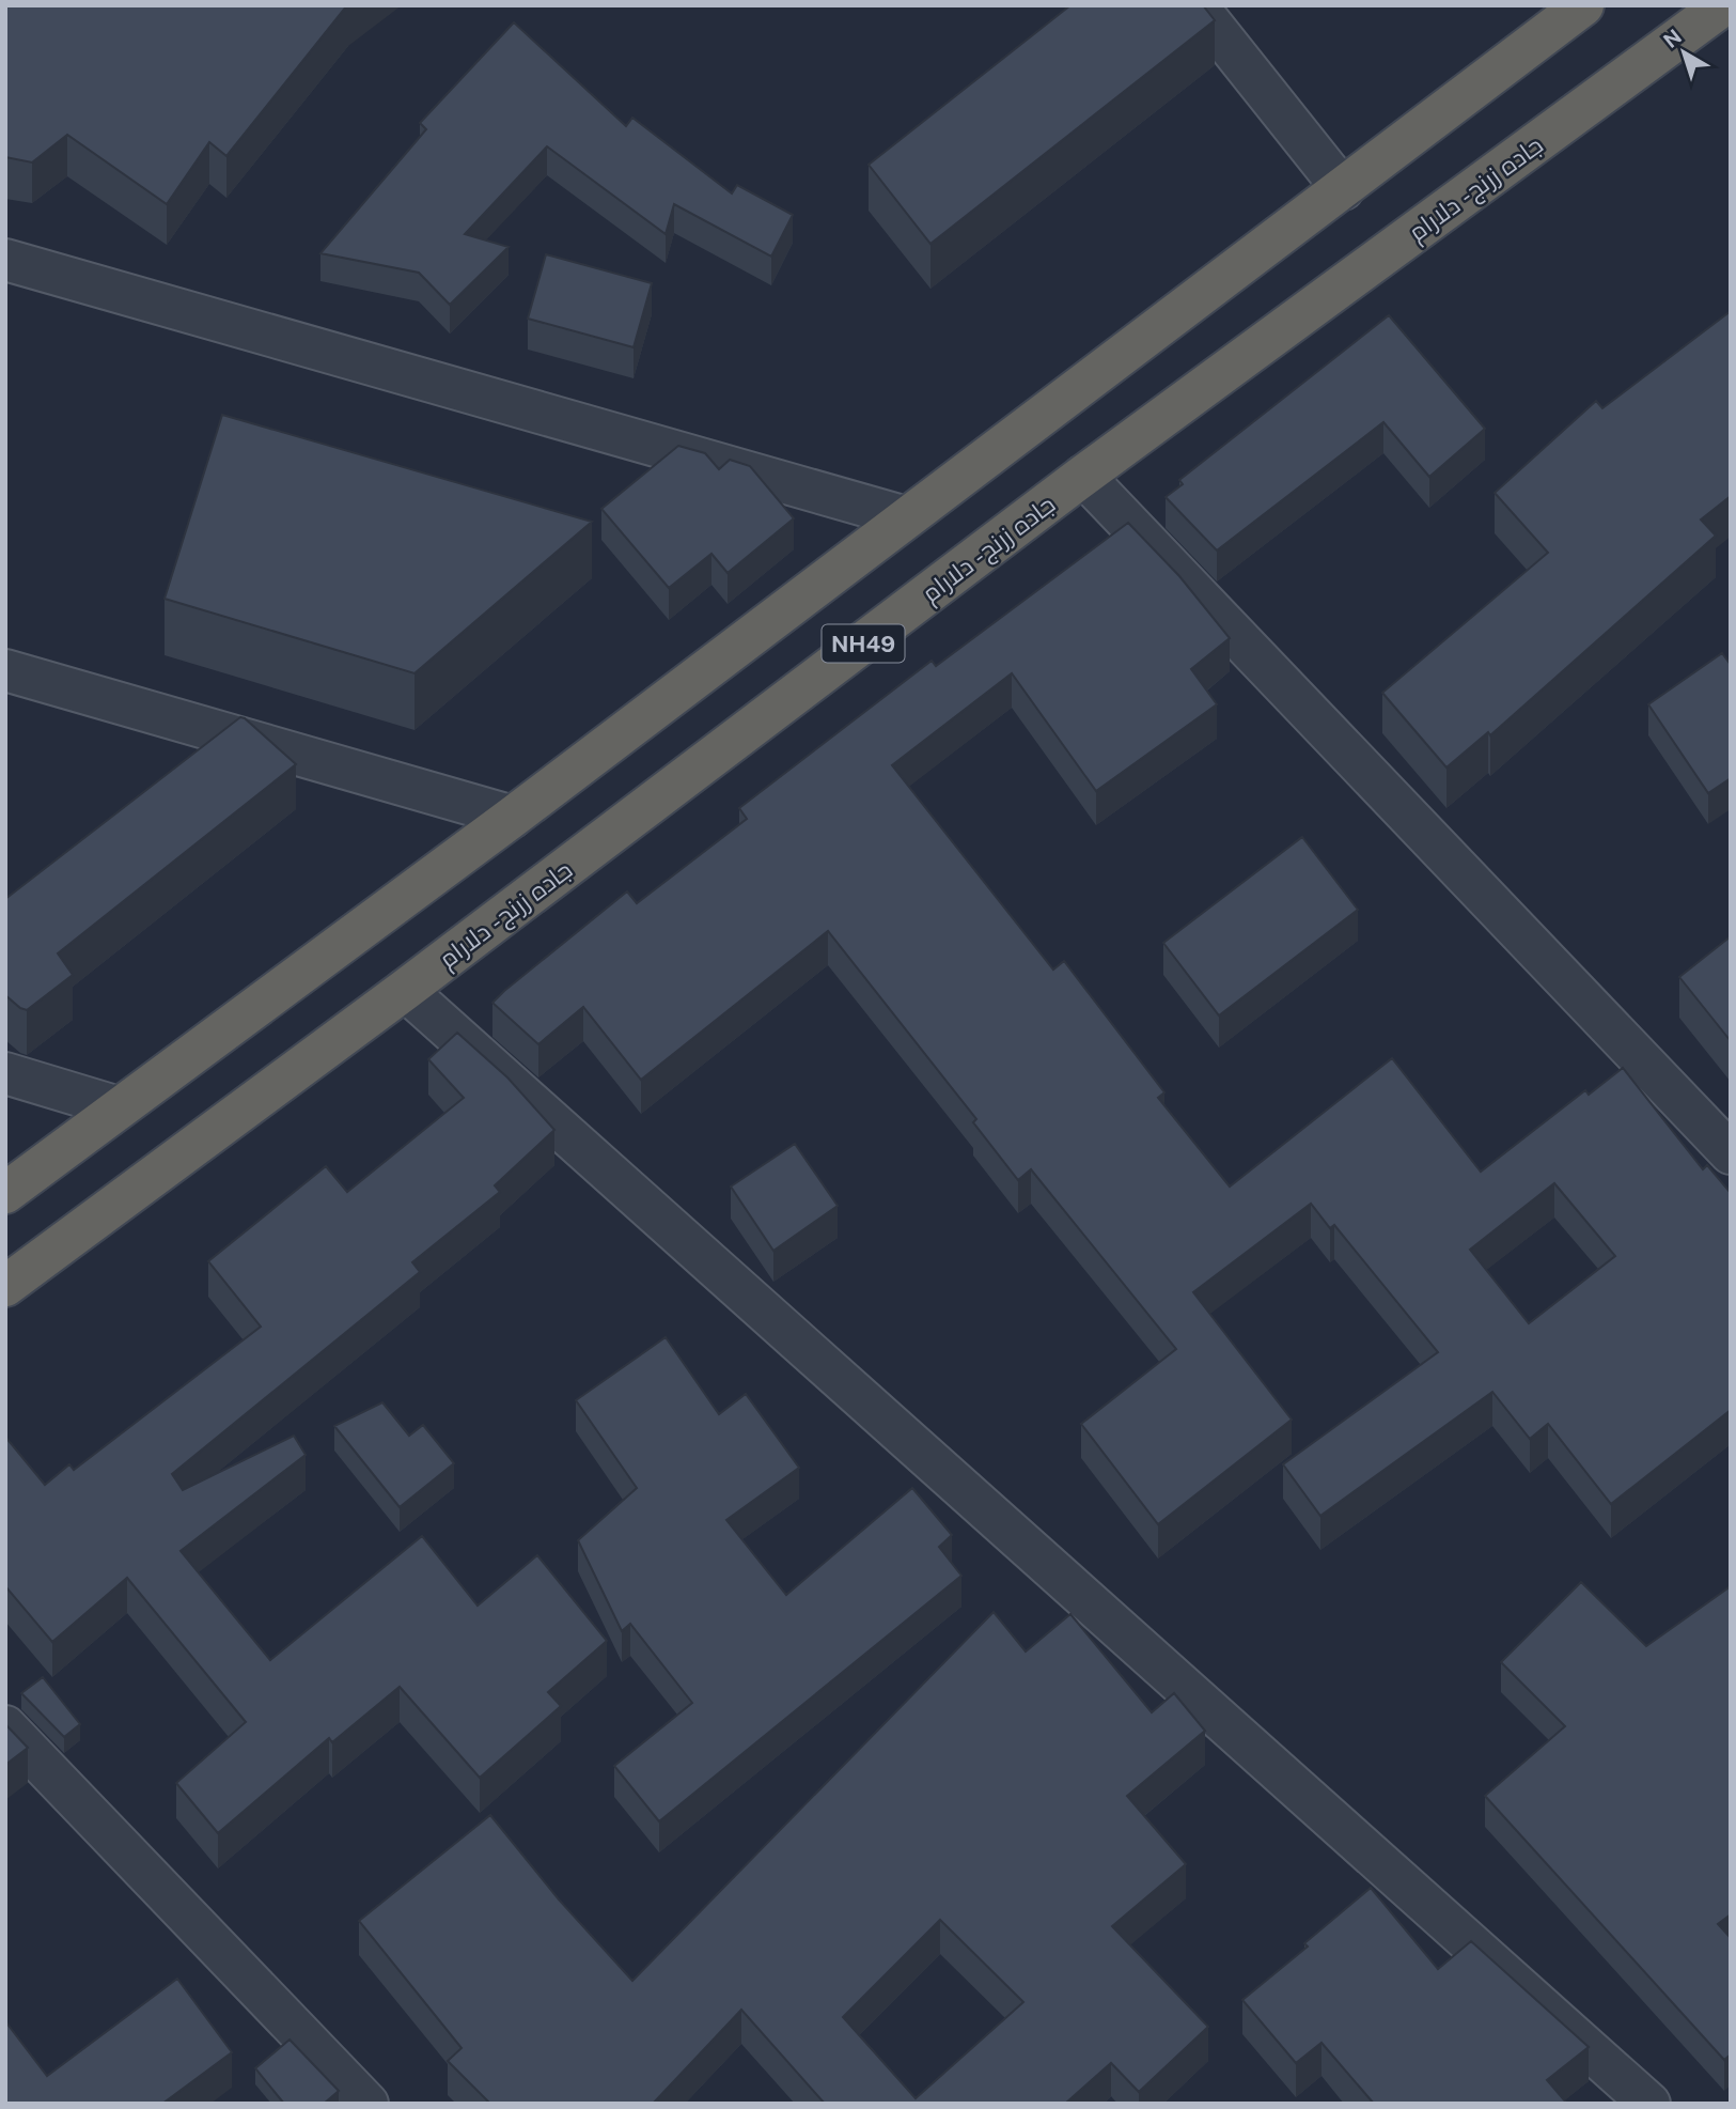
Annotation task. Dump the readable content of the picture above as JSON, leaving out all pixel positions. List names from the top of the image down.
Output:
{
  "streets": {
    "highway": ["جاده زرنج - دلارام", "NH49"]
  },
  "north": "top left"
}
